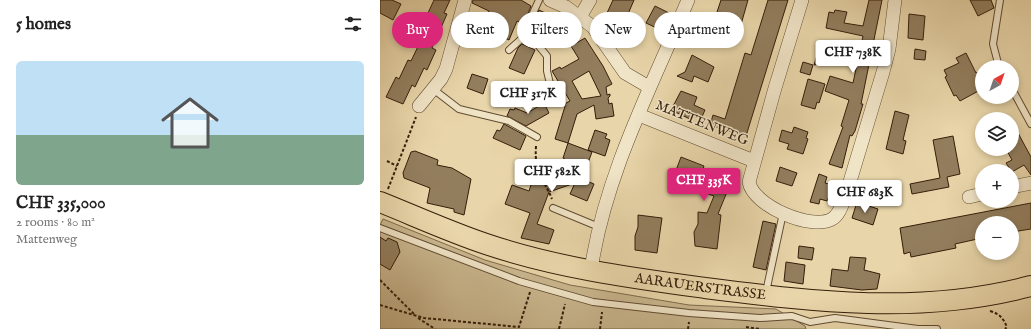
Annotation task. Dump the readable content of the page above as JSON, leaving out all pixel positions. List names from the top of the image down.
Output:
{
  "streets": {
    "main road": ["AARAUERSTRASSE"],
    "street": ["MATTENWEG"]
  },
  "north": "top right",
  "page": {
    "heading": "5 homes",
    "chip": [
      "Buy",
      "Rent",
      "Filters",
      "New",
      "Apartment"
    ],
    "price": [
      "CHF 738K",
      "CHF 317K",
      "CHF 582K",
      "CHF 335K",
      "CHF 683K"
    ],
    "list": [
      {
        "name": "CHF 335,000",
        "note": "2 rooms · 80 m² · Mattenweg"
      }
    ],
    "map_buttons": ["+", "−"]
  }
}
